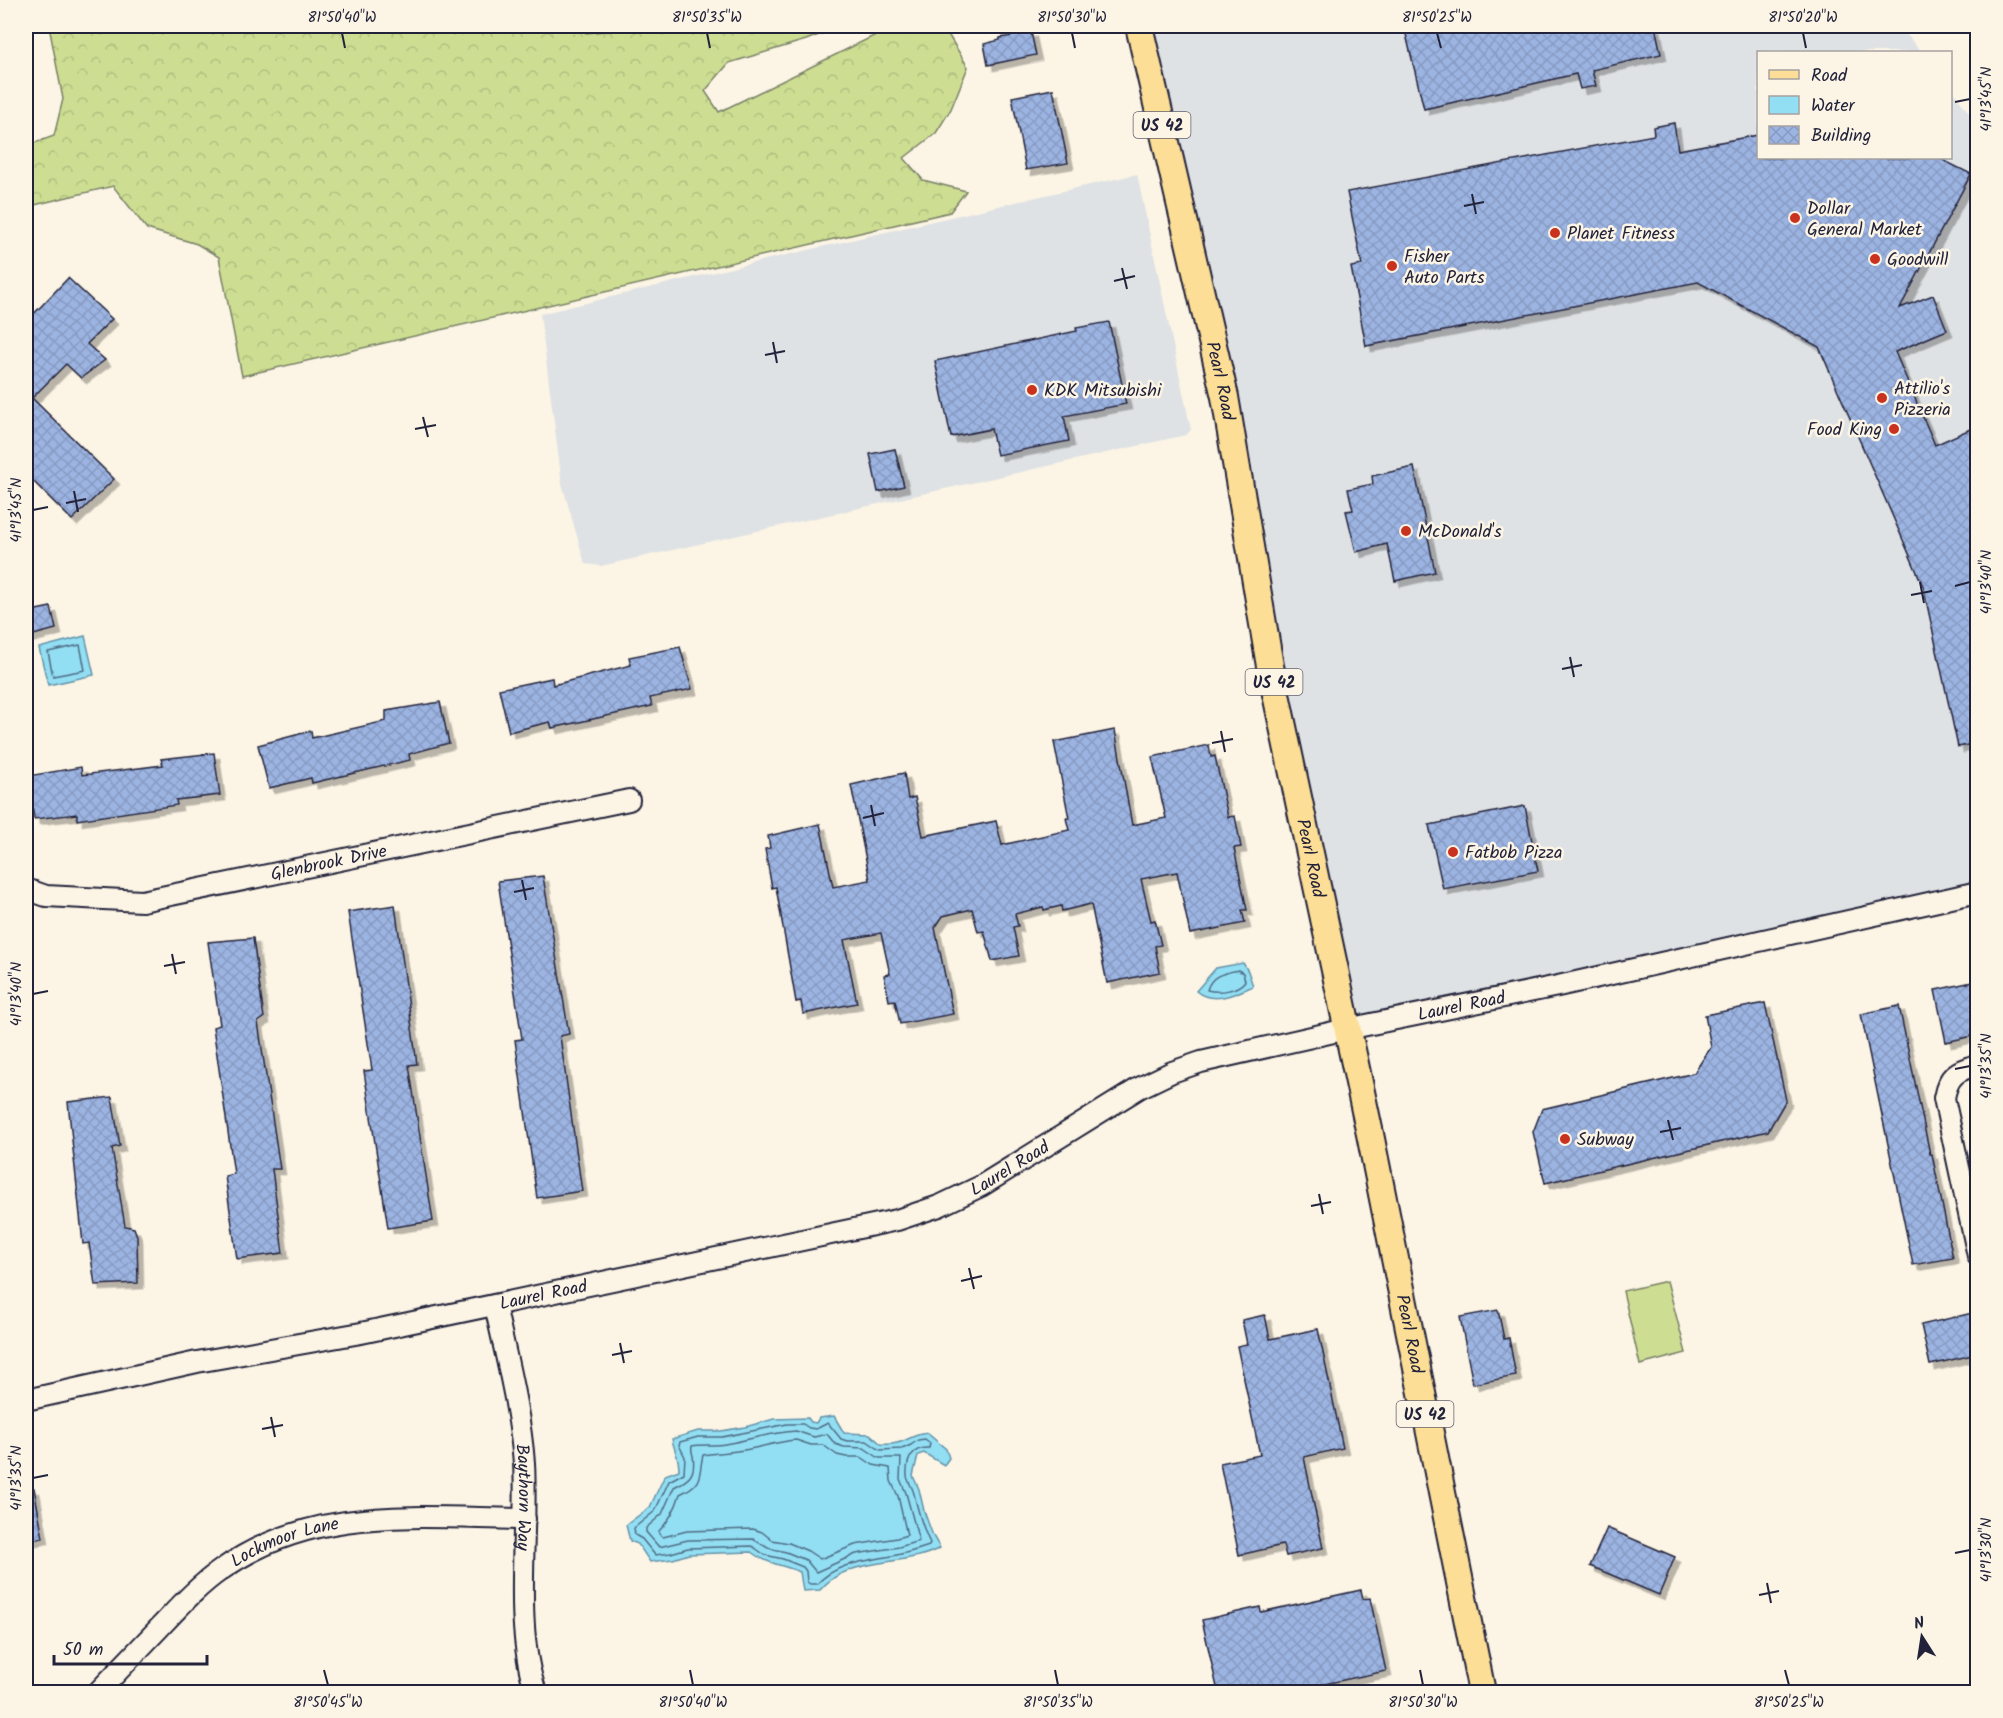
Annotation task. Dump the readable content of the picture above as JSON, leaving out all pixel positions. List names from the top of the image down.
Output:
{
  "streets": {
    "main road": ["US 42", "Pearl Road"],
    "street": [
      "Glenbrook Drive",
      "Laurel Road",
      "Baythorn Way",
      "Lockmoor Lane"
    ]
  },
  "crossings": [
    ["Pearl Road", "Laurel Road"],
    ["Laurel Road", "Baythorn Way"],
    ["Baythorn Way", "Lockmoor Lane"]
  ],
  "places": [
    "Dollar General Market",
    "Planet Fitness",
    "Goodwill",
    "Fisher Auto Parts",
    "KDK Mitsubishi",
    "Attilio's Pizzeria",
    "Food King",
    "McDonald's",
    "Fatbob Pizza",
    "Subway"
  ],
  "legend": ["Road", "Water", "Building"],
  "scale_bar": "50 m",
  "north": "top",
  "coordinates": [
    "81°50'40\"W",
    "81°50'35\"W",
    "81°50'30\"W",
    "81°50'25\"W",
    "81°50'20\"W",
    "41°13'45\"N",
    "41°13'40\"N",
    "41°13'35\"N",
    "41°13'30\"N",
    "81°50'45\"W"
  ]
}
